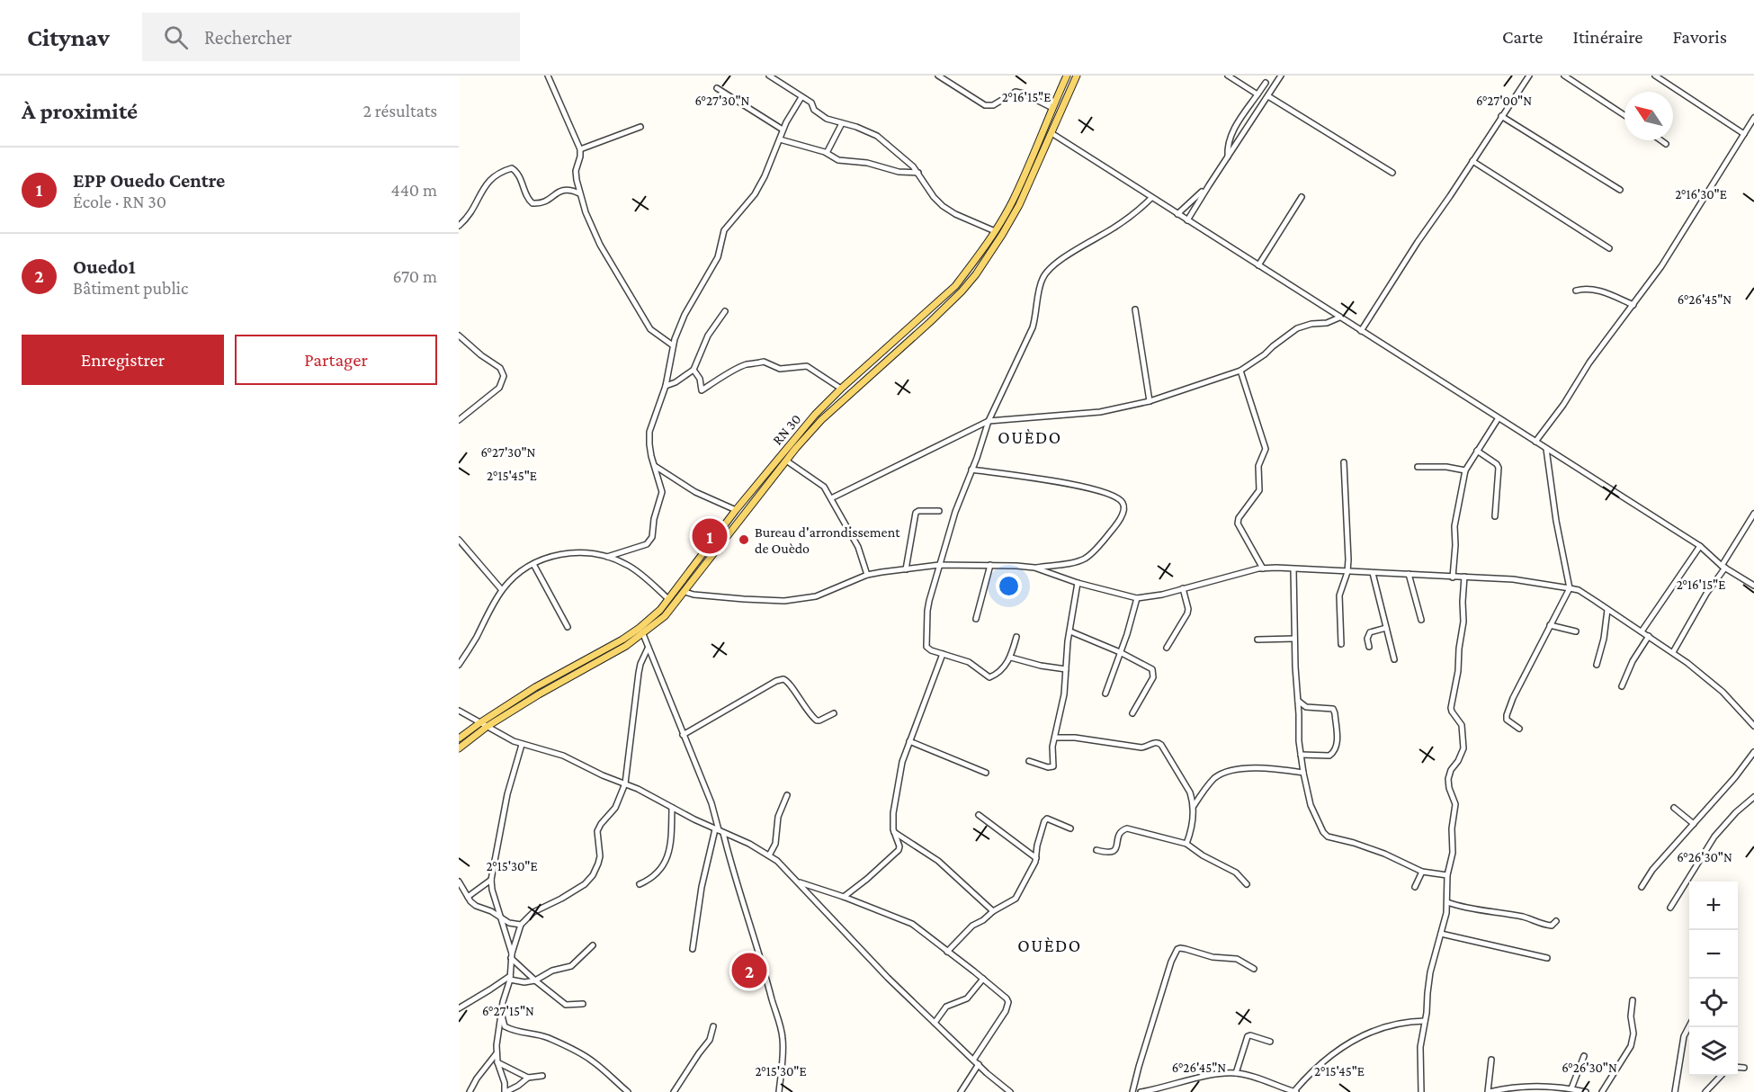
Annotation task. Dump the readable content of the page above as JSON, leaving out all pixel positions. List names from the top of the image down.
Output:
{
  "streets": {
    "main road": ["RN 30"]
  },
  "districts": ["OUÈDO", "OUÈDO"],
  "places": ["Bureau d'arrondissement de Ouèdo"],
  "north": "top left",
  "page": {
    "header": "Citynav",
    "search": "Rechercher",
    "nav": ["Carte", "Itinéraire", "Favoris"],
    "heading": ["À proximité", "2 résultats"],
    "list": [
      {
        "mark": "1",
        "name": "EPP Ouedo Centre",
        "note": "École · RN 30",
        "value": "440 m"
      },
      {
        "mark": "2",
        "name": "Ouedo1",
        "note": "Bâtiment public",
        "value": "670 m"
      }
    ],
    "buttons": ["Enregistrer", "Partager"],
    "pins": ["1", "2"],
    "map_buttons": ["+", "−"]
  },
  "coordinates": [
    "2°16'15\"E",
    "6°27'30\"N",
    "6°27'00\"N",
    "2°16'30\"E",
    "6°26'45\"N",
    "2°15'45\"E",
    "6°26'30\"N",
    "2°15'30\"E",
    "6°27'15\"N"
  ]
}
